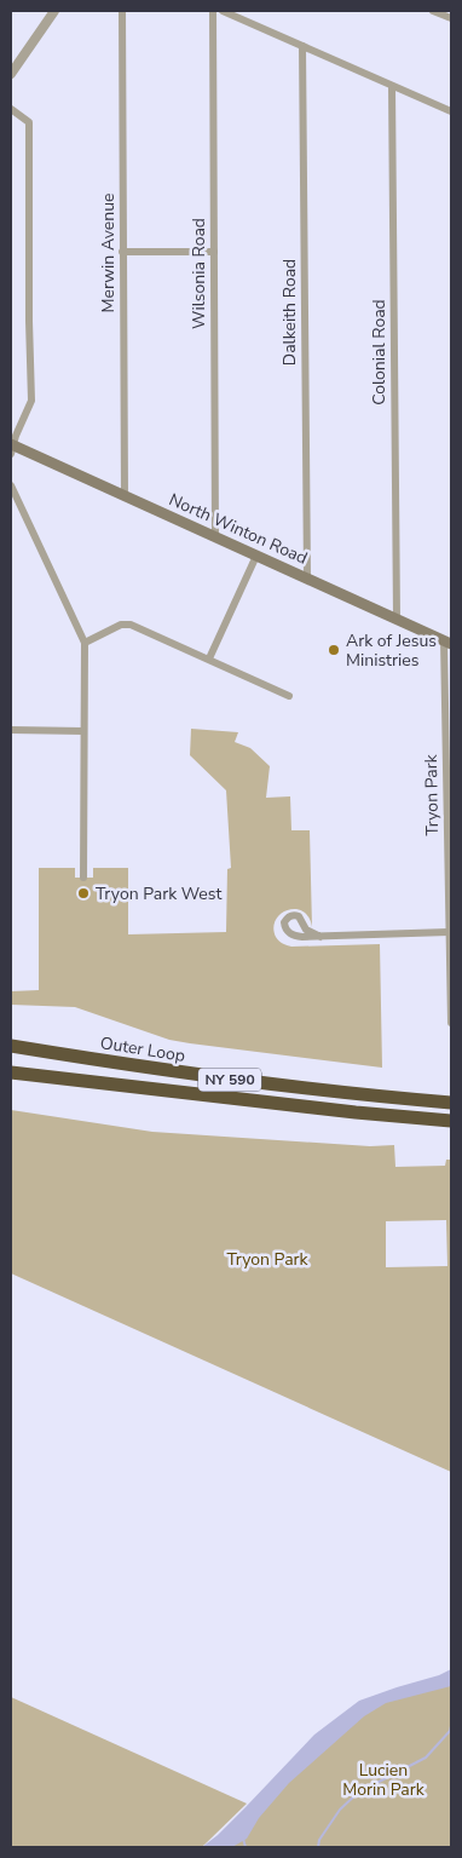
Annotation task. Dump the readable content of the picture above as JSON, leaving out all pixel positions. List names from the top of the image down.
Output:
{
  "streets": {
    "highway": ["Outer Loop", "NY 590"],
    "main road": ["North Winton Road"],
    "street": [
      "Merwin Avenue",
      "Wilsonia Road",
      "Dalkeith Road",
      "Colonial Road",
      "Tryon Park"
    ]
  },
  "crossings": [
    ["Merwin Avenue", "North Winton Road"],
    ["Wilsonia Road", "North Winton Road"],
    ["Dalkeith Road", "North Winton Road"],
    ["Colonial Road", "North Winton Road"],
    ["North Winton Road", "Tryon Park"]
  ],
  "parks": ["Tryon Park", "Lucien Morin Park"],
  "places": ["Ark of Jesus Ministries", "Tryon Park West"]
}
